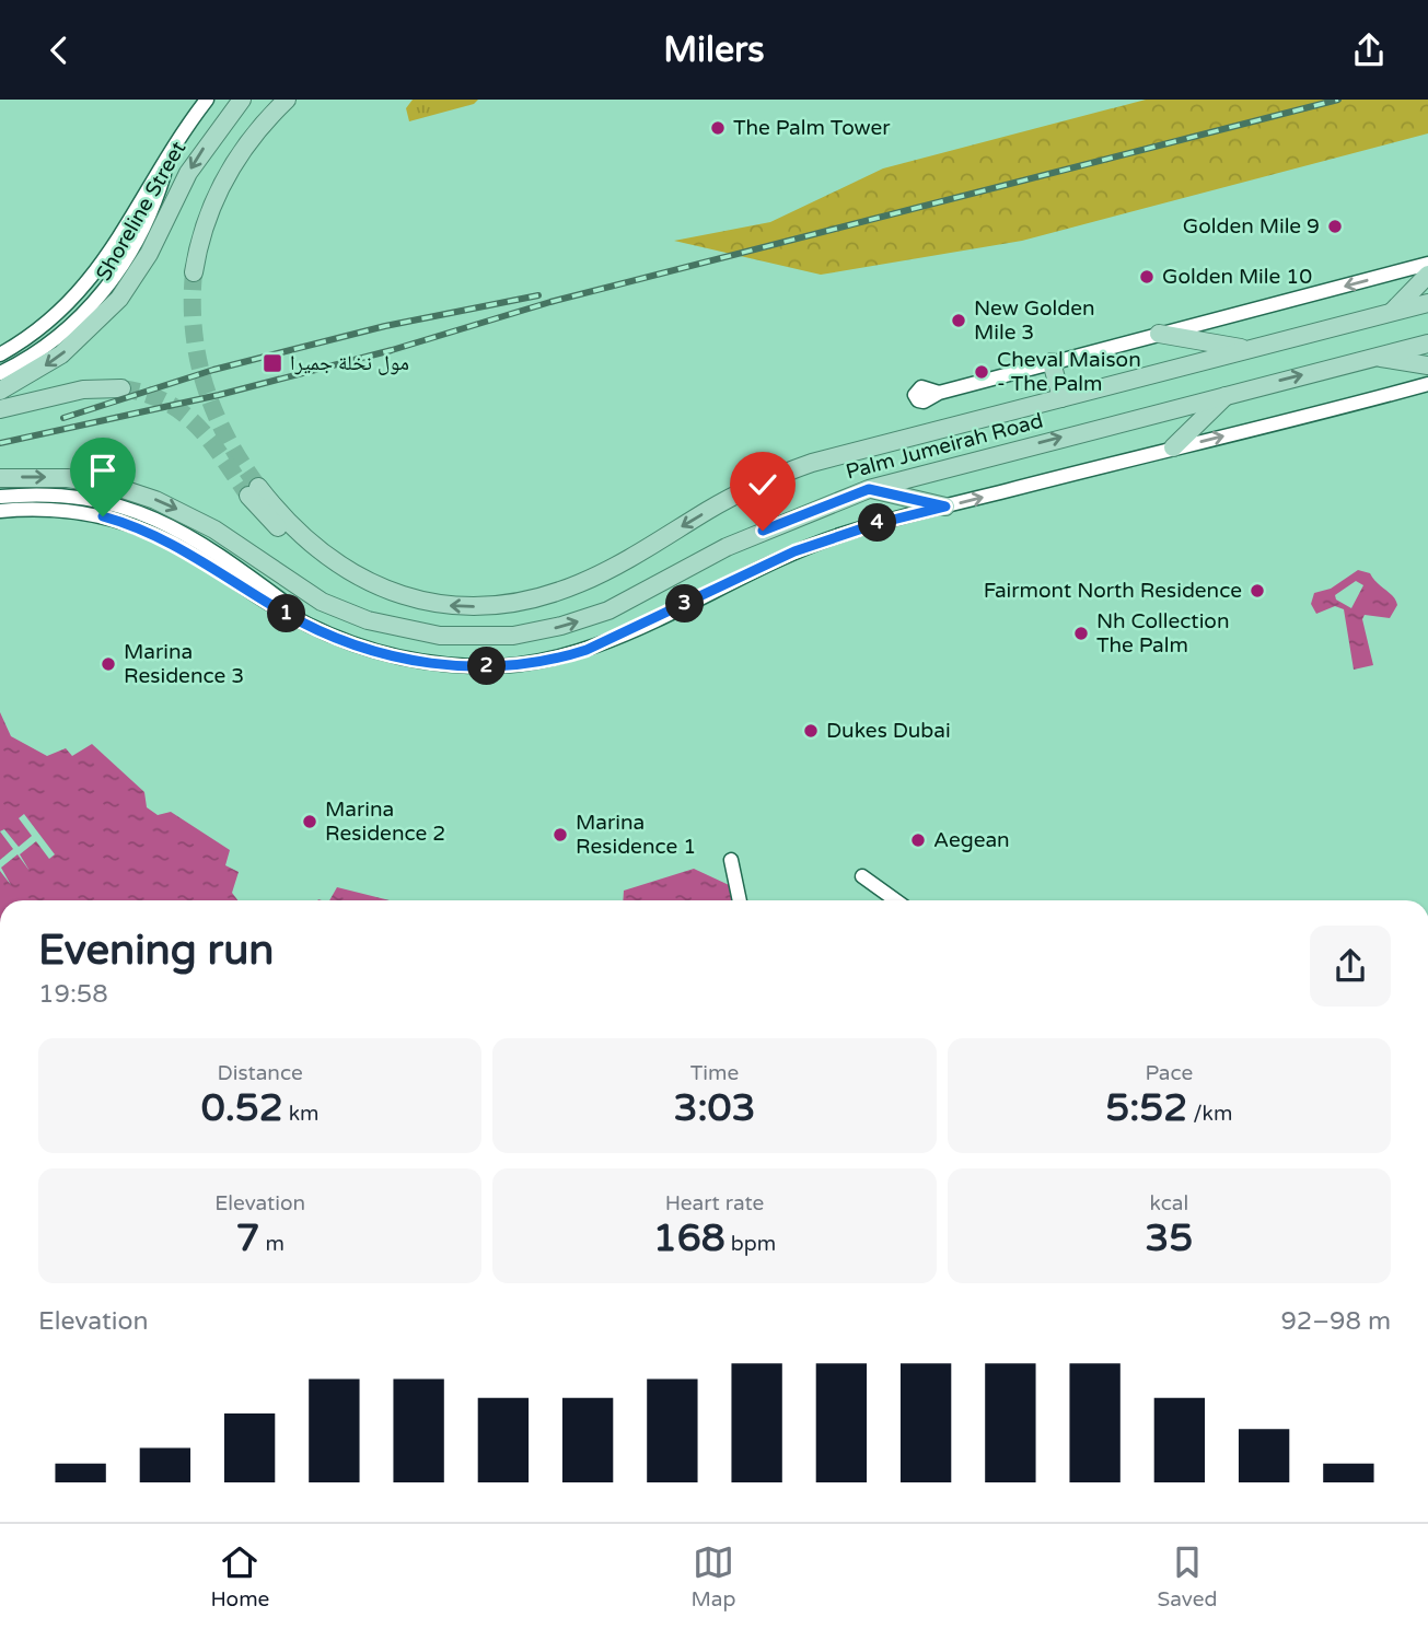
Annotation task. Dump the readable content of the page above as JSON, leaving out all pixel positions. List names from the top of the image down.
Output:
{
  "streets": {
    "main road": ["Shoreline Street", "Palm Jumeirah Road"]
  },
  "places": {
    "other": [
      "The Palm Tower",
      "Golden Mile 9",
      "Golden Mile 10",
      "New Golden Mile 3",
      "Cheval Maison - The Palm",
      "Fairmont North Residence",
      "Nh Collection The Palm",
      "Marina Residence 3",
      "Dukes Dubai",
      "Marina Residence 2",
      "Marina Residence 1",
      "Aegean"
    ],
    "transit": ["مول نخلة جميرا"]
  },
  "page": {
    "header": "Milers",
    "pins": [
      "4",
      "3",
      "1",
      "2"
    ],
    "heading": ["Evening run", "19:58"],
    "stats": [
      ["Distance", "0.52 km"],
      ["Time", "3:03"],
      ["Pace", "5:52 /km"],
      ["Elevation", "7 m"],
      ["Heart rate", "168 bpm"],
      ["kcal", "35"]
    ],
    "chart": ["Elevation", "92–98 m"],
    "tabs": ["Home", "Map", "Saved"]
  }
}
